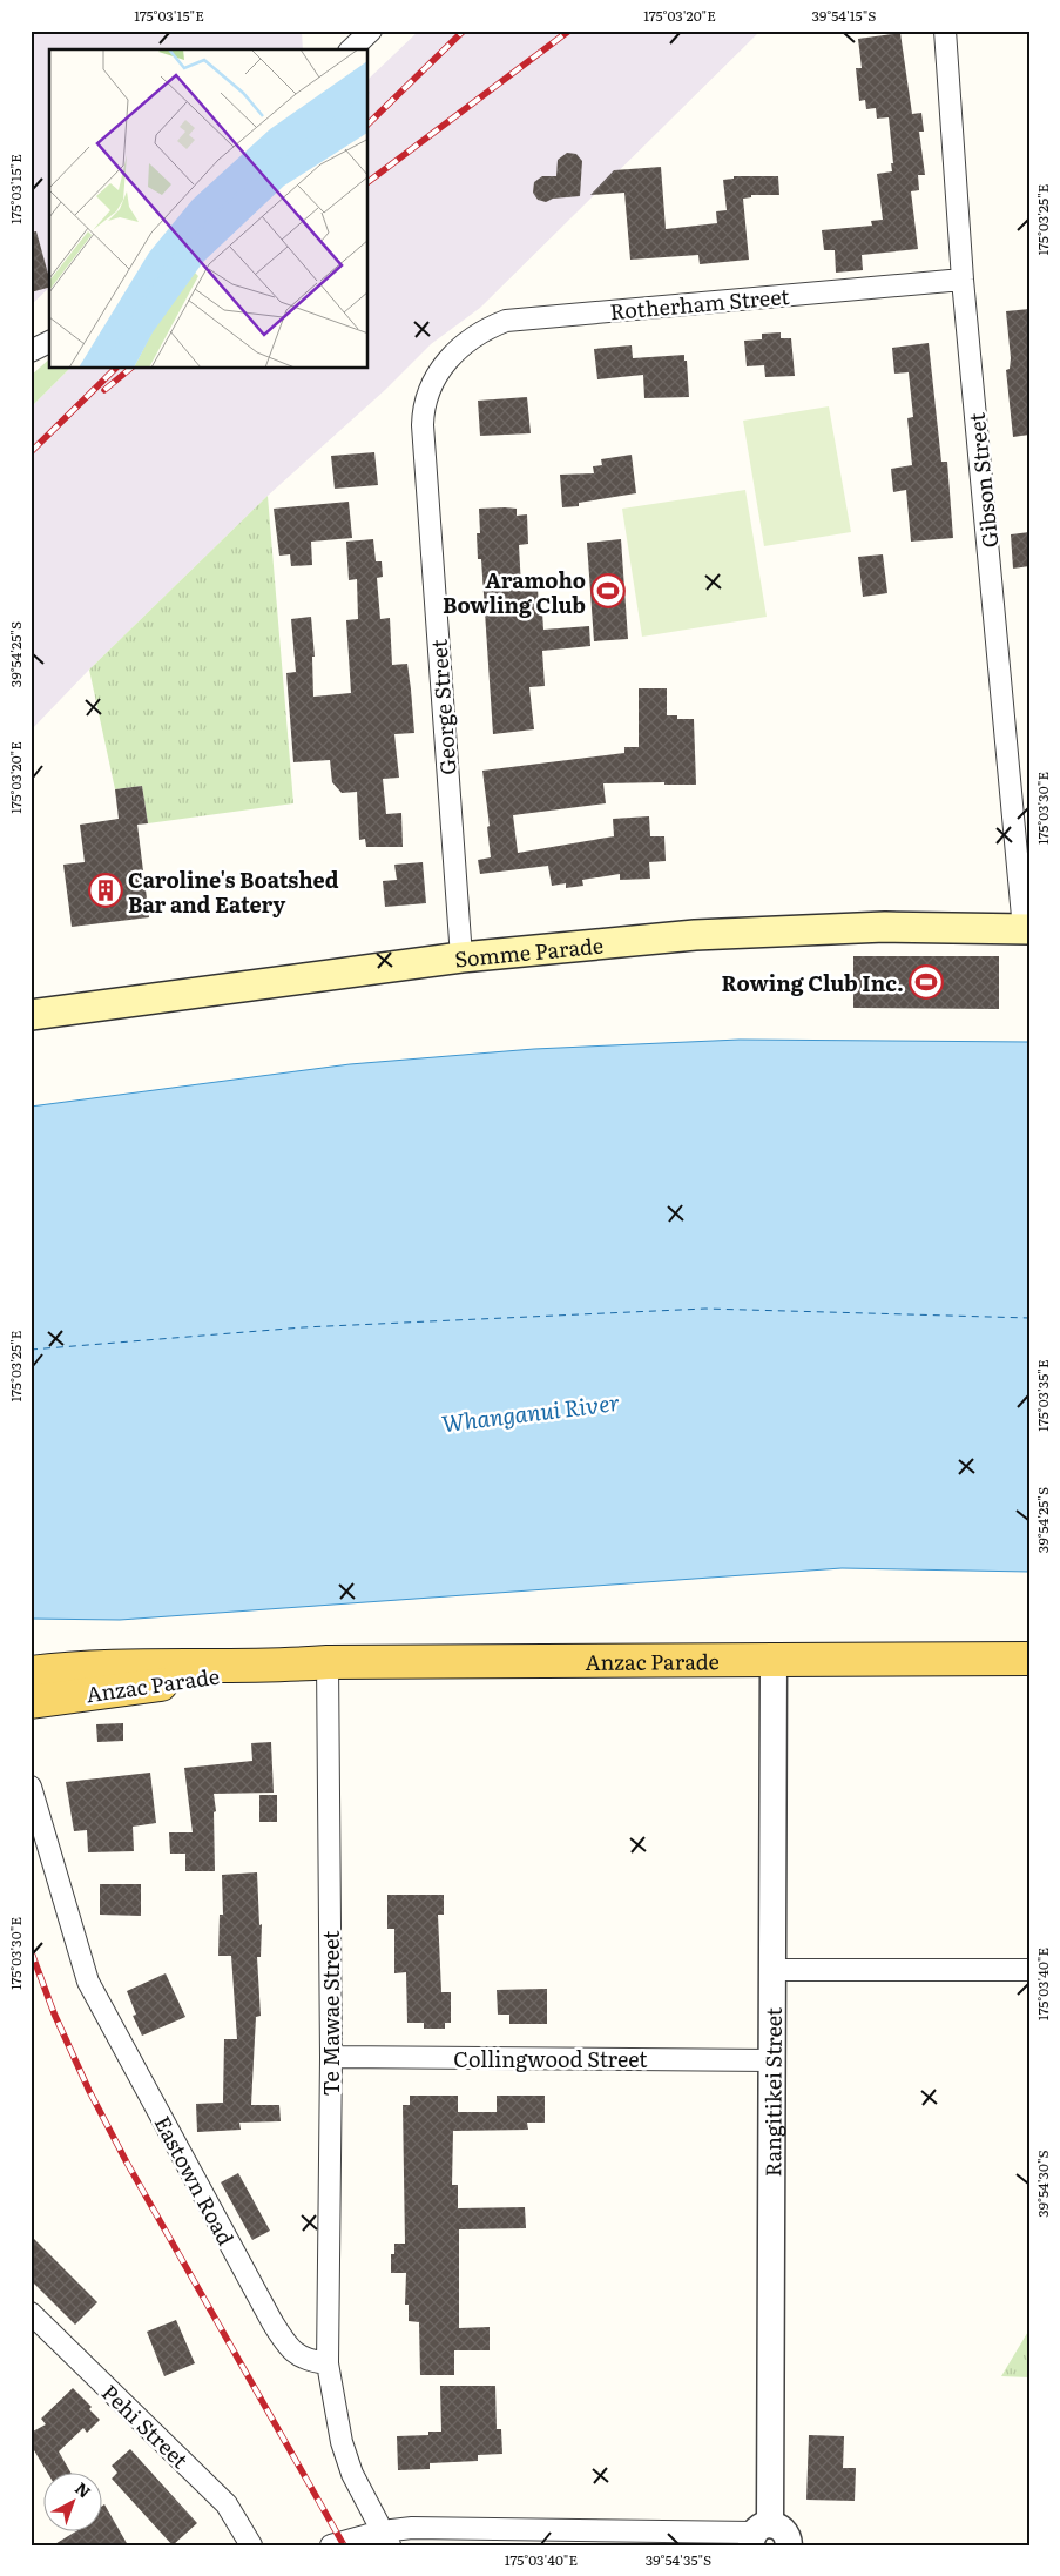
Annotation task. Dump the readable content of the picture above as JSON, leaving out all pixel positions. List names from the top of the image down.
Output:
{
  "streets": {
    "main road": ["Somme Parade", "Anzac Parade"],
    "street": [
      "Rotherham Street",
      "Gibson Street",
      "George Street",
      "Te Mawae Street",
      "Collingwood Street",
      "Rangitikei Street",
      "Eastown Road",
      "Pehi Street"
    ]
  },
  "crossings": [
    ["Rotherham Street", "Gibson Street"],
    ["Rotherham Street", "George Street"],
    ["Gibson Street", "Somme Parade"],
    ["George Street", "Somme Parade"],
    ["Anzac Parade", "Te Mawae Street"],
    ["Anzac Parade", "Rangitikei Street"],
    ["Te Mawae Street", "Collingwood Street"],
    ["Te Mawae Street", "Eastown Road"],
    ["Collingwood Street", "Rangitikei Street"]
  ],
  "water": ["Whanganui River"],
  "places": {
    "sports": ["Aramoho Bowling Club", "Rowing Club Inc."],
    "building": ["Caroline's Boatshed Bar and Eatery"]
  },
  "north": "top right",
  "coordinates": [
    "175°03'15\"E",
    "175°03'20\"E",
    "39°54'15\"S",
    "175°03'25\"E",
    "39°54'25\"S",
    "175°03'30\"E",
    "175°03'35\"E",
    "175°03'40\"E",
    "39°54'30\"S",
    "39°54'35\"S"
  ]
}
